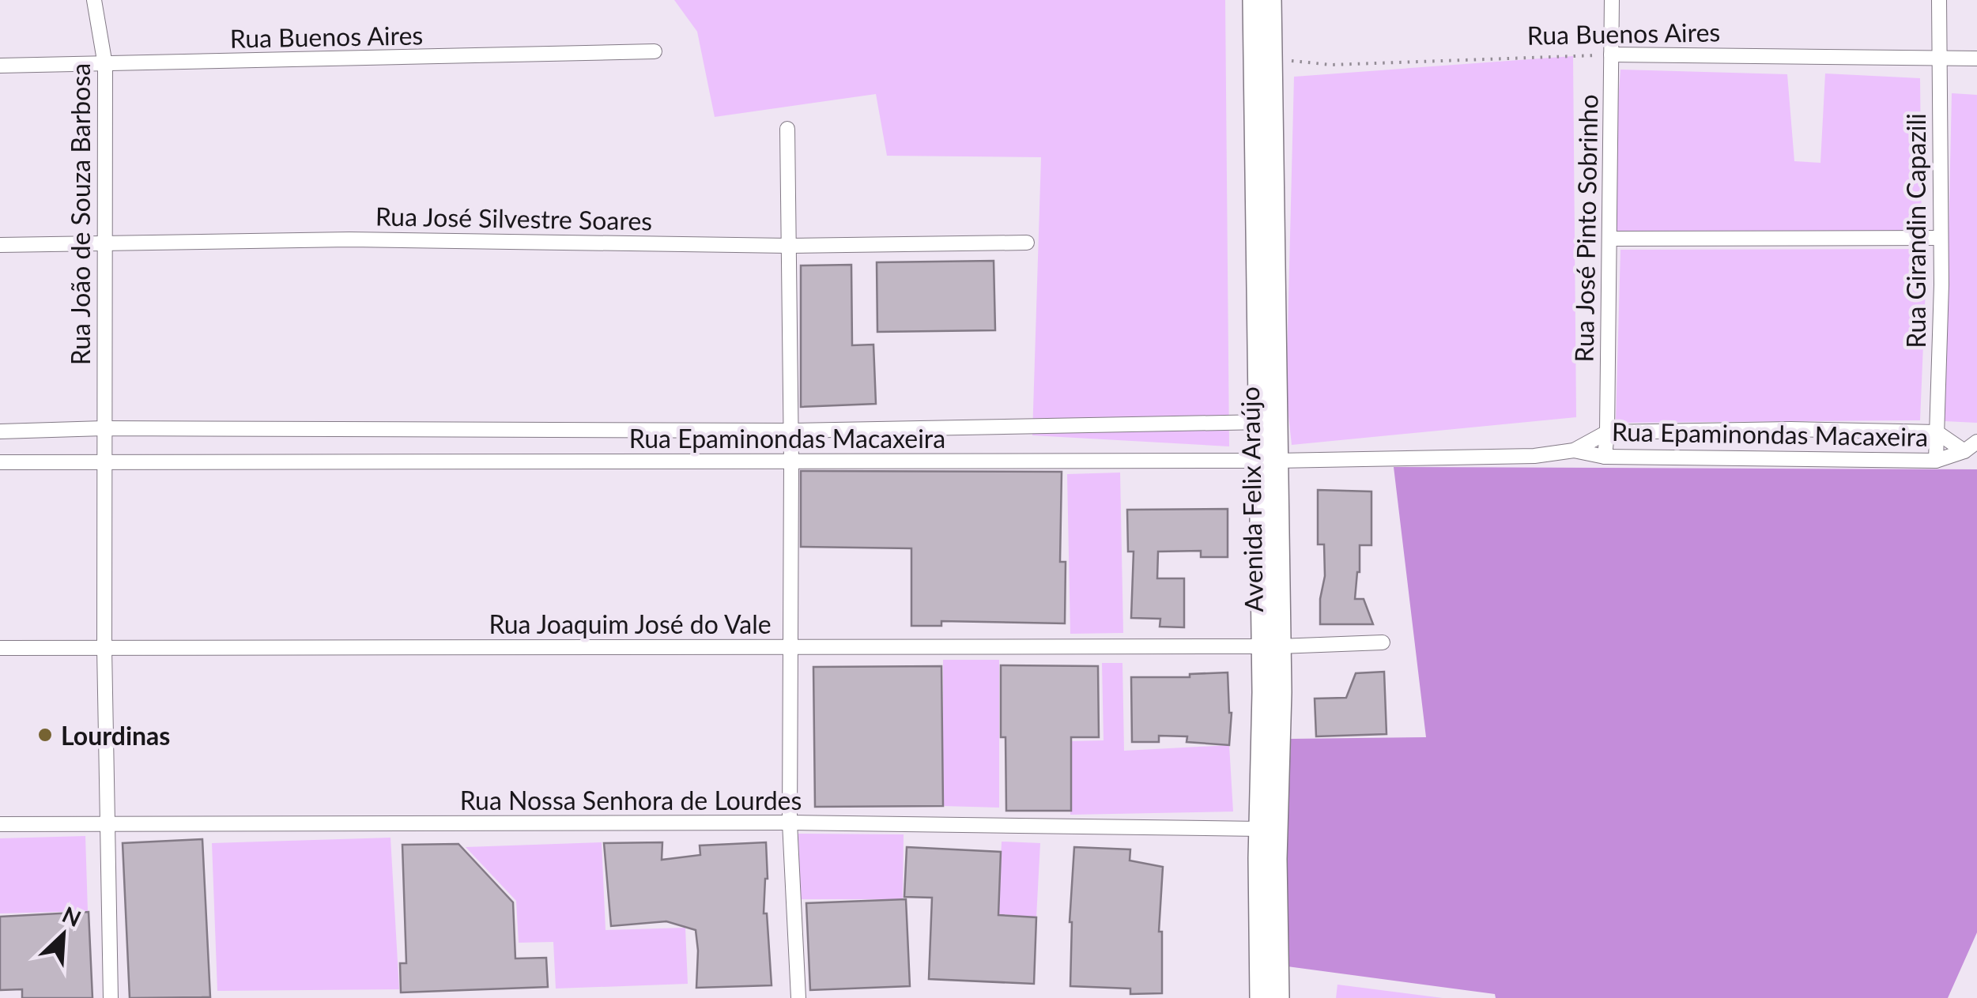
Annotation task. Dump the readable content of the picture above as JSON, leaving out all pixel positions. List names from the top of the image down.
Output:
{
  "streets": {
    "main road": ["Avenida Felix Araújo"],
    "street": [
      "Rua Buenos Aires",
      "Rua João de Souza Barbosa",
      "Rua José Silvestre Soares",
      "Rua José Pinto Sobrinho",
      "Rua Girandin Capazili",
      "Rua Epaminondas Macaxeira",
      "Rua Joaquim José do Vale",
      "Rua Nossa Senhora de Lourdes"
    ]
  },
  "crossings": [
    ["Rua Buenos Aires", "Rua João de Souza Barbosa"],
    ["Rua Buenos Aires", "Rua José Pinto Sobrinho"],
    ["Rua Buenos Aires", "Rua Girandin Capazili"],
    ["Rua Buenos Aires", "Avenida Felix Araújo"],
    ["Rua João de Souza Barbosa", "Rua José Silvestre Soares"],
    ["Rua João de Souza Barbosa", "Rua Epaminondas Macaxeira"],
    ["Rua João de Souza Barbosa", "Rua Joaquim José do Vale"],
    ["Rua João de Souza Barbosa", "Rua Nossa Senhora de Lourdes"],
    ["Rua José Pinto Sobrinho", "Rua Epaminondas Macaxeira"],
    ["Rua Girandin Capazili", "Rua Epaminondas Macaxeira"],
    ["Rua Epaminondas Macaxeira", "Avenida Felix Araújo"],
    ["Avenida Felix Araújo", "Rua Joaquim José do Vale"],
    ["Avenida Felix Araújo", "Rua Nossa Senhora de Lourdes"]
  ],
  "places": ["Lourdinas"],
  "north": "top right"
}
